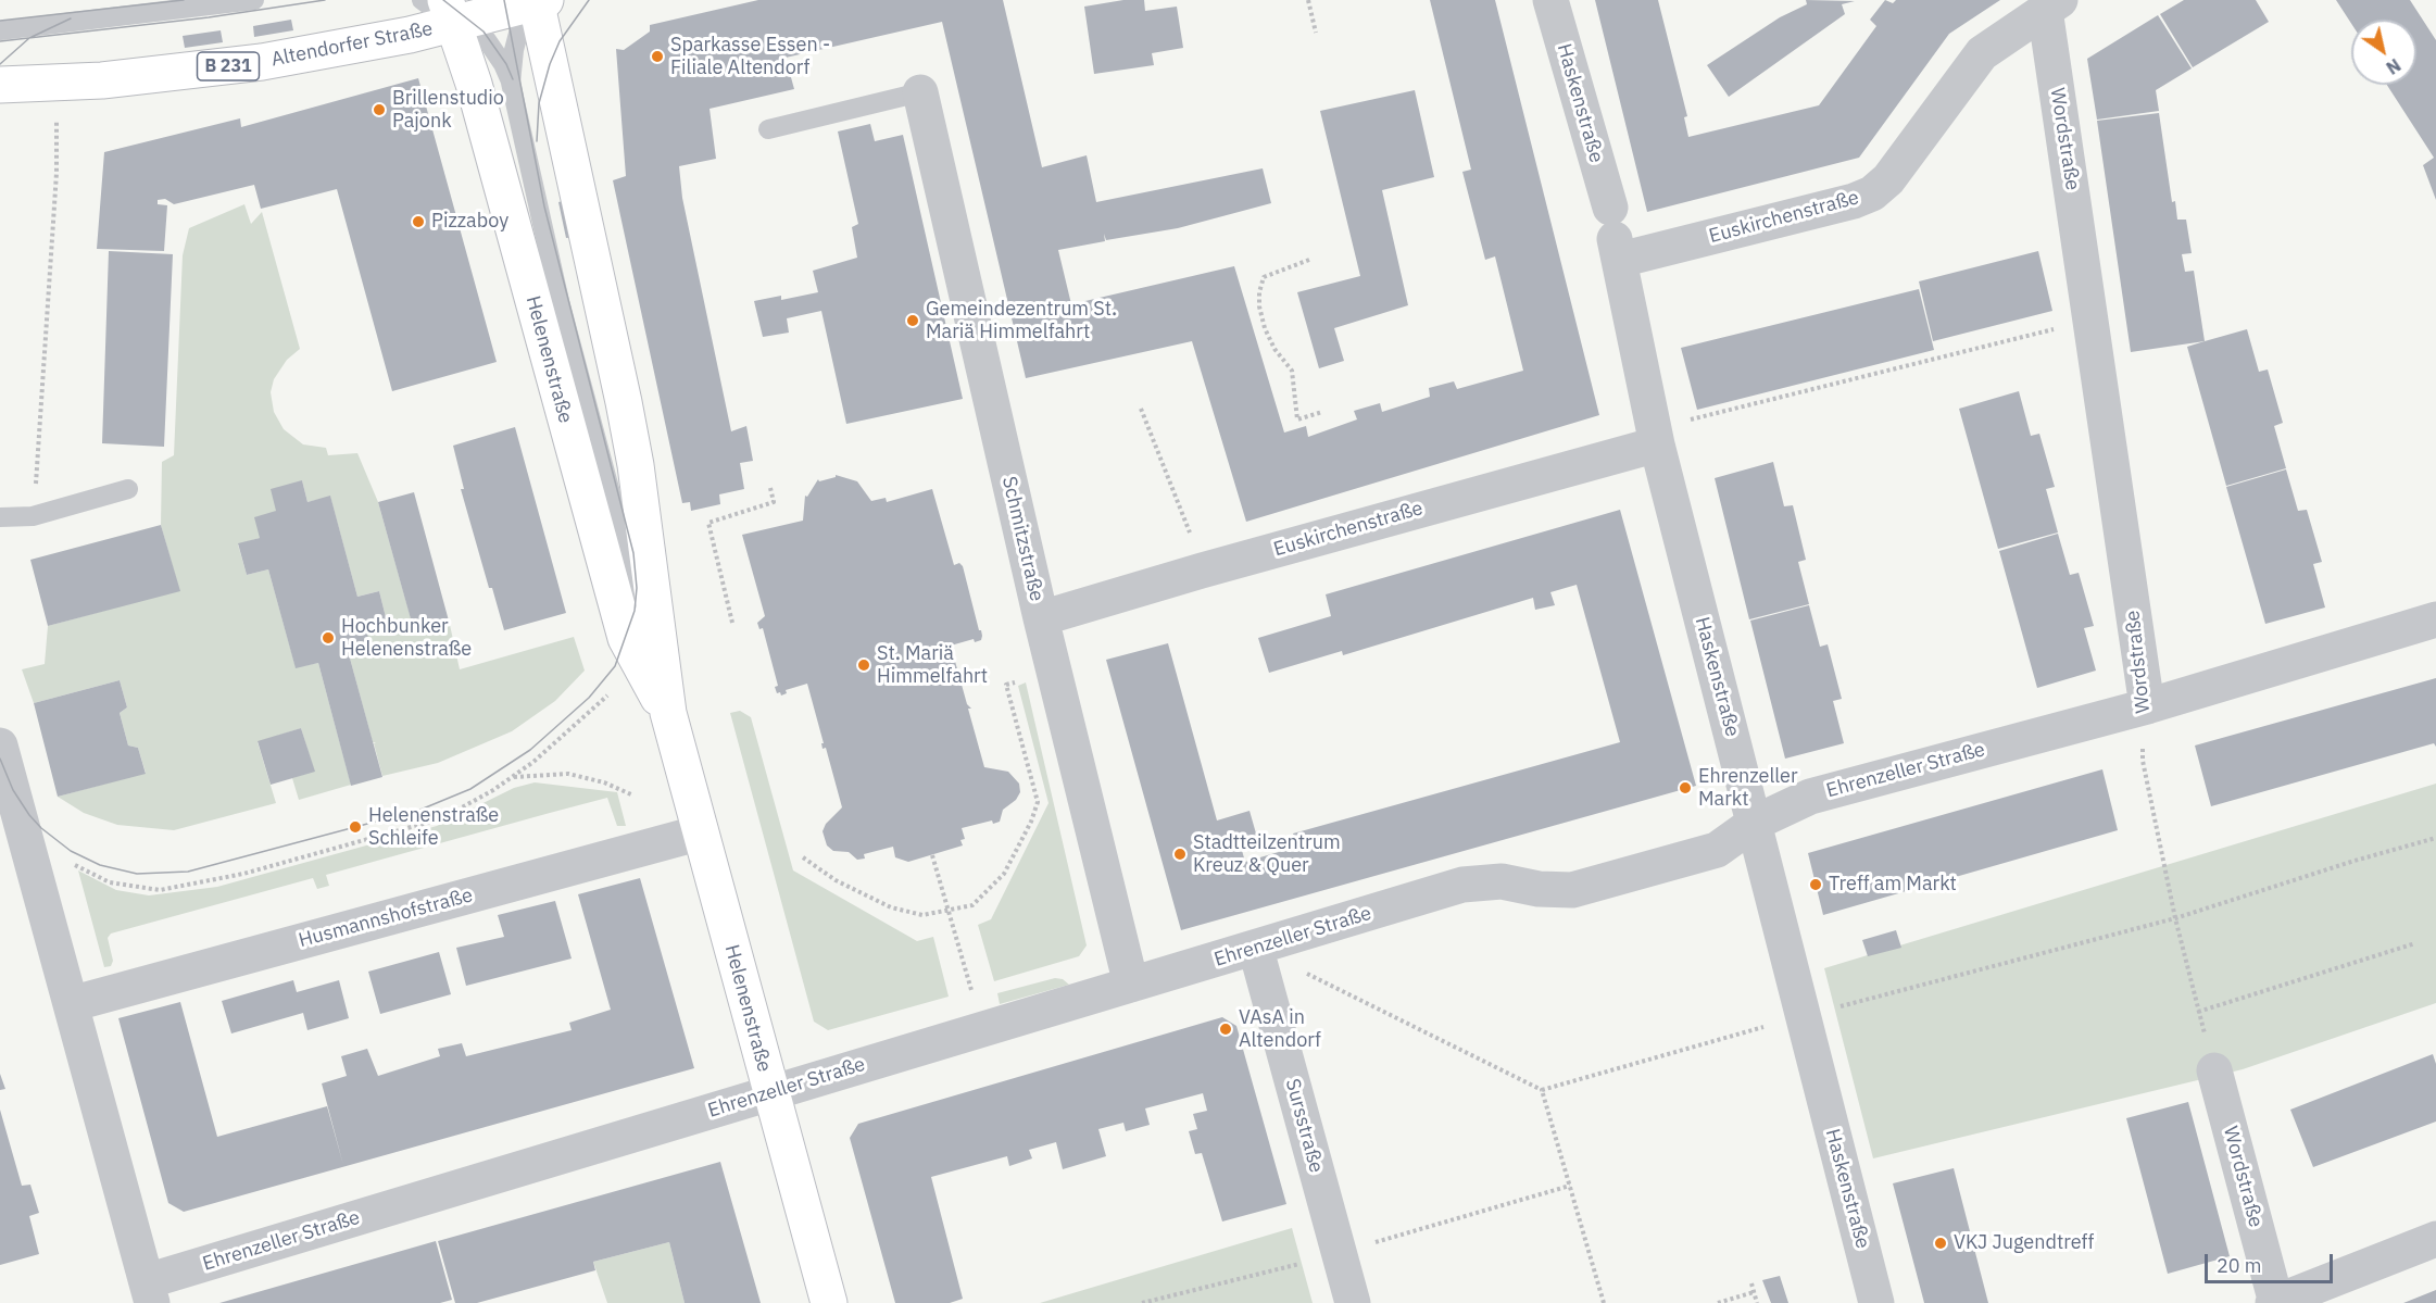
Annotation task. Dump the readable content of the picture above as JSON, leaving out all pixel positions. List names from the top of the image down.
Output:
{
  "streets": {
    "main road": ["Altendorfer Straße", "B 231", "Helenenstraße"],
    "street": [
      "Haskenstraße",
      "Wordstraße",
      "Euskirchenstraße",
      "Schmitzstraße",
      "Ehrenzeller Straße",
      "Husmannshofstraße",
      "Sursstraße"
    ]
  },
  "crossings": [
    ["Altendorfer Straße", "Helenenstraße"],
    ["Haskenstraße", "Euskirchenstraße"],
    ["Haskenstraße", "Ehrenzeller Straße"],
    ["Wordstraße", "Euskirchenstraße"],
    ["Wordstraße", "Ehrenzeller Straße"],
    ["Euskirchenstraße", "Schmitzstraße"],
    ["Helenenstraße", "Ehrenzeller Straße"],
    ["Helenenstraße", "Husmannshofstraße"],
    ["Schmitzstraße", "Ehrenzeller Straße"],
    ["Ehrenzeller Straße", "Sursstraße"]
  ],
  "places": [
    "Sparkasse Essen - Filiale Altendorf",
    "Brillenstudio Pajonk",
    "Pizzaboy",
    "Gemeindezentrum St. Mariä Himmelfahrt",
    "Hochbunker Helenenstraße",
    "St. Mariä Himmelfahrt",
    "Ehrenzeller Markt",
    "Helenenstraße Schleife",
    "Stadtteilzentrum Kreuz & Quer",
    "Treff am Markt",
    "VAsA in Altendorf",
    "VKJ Jugendtreff"
  ],
  "scale_bar": "20 m",
  "north": "bottom right"
}
